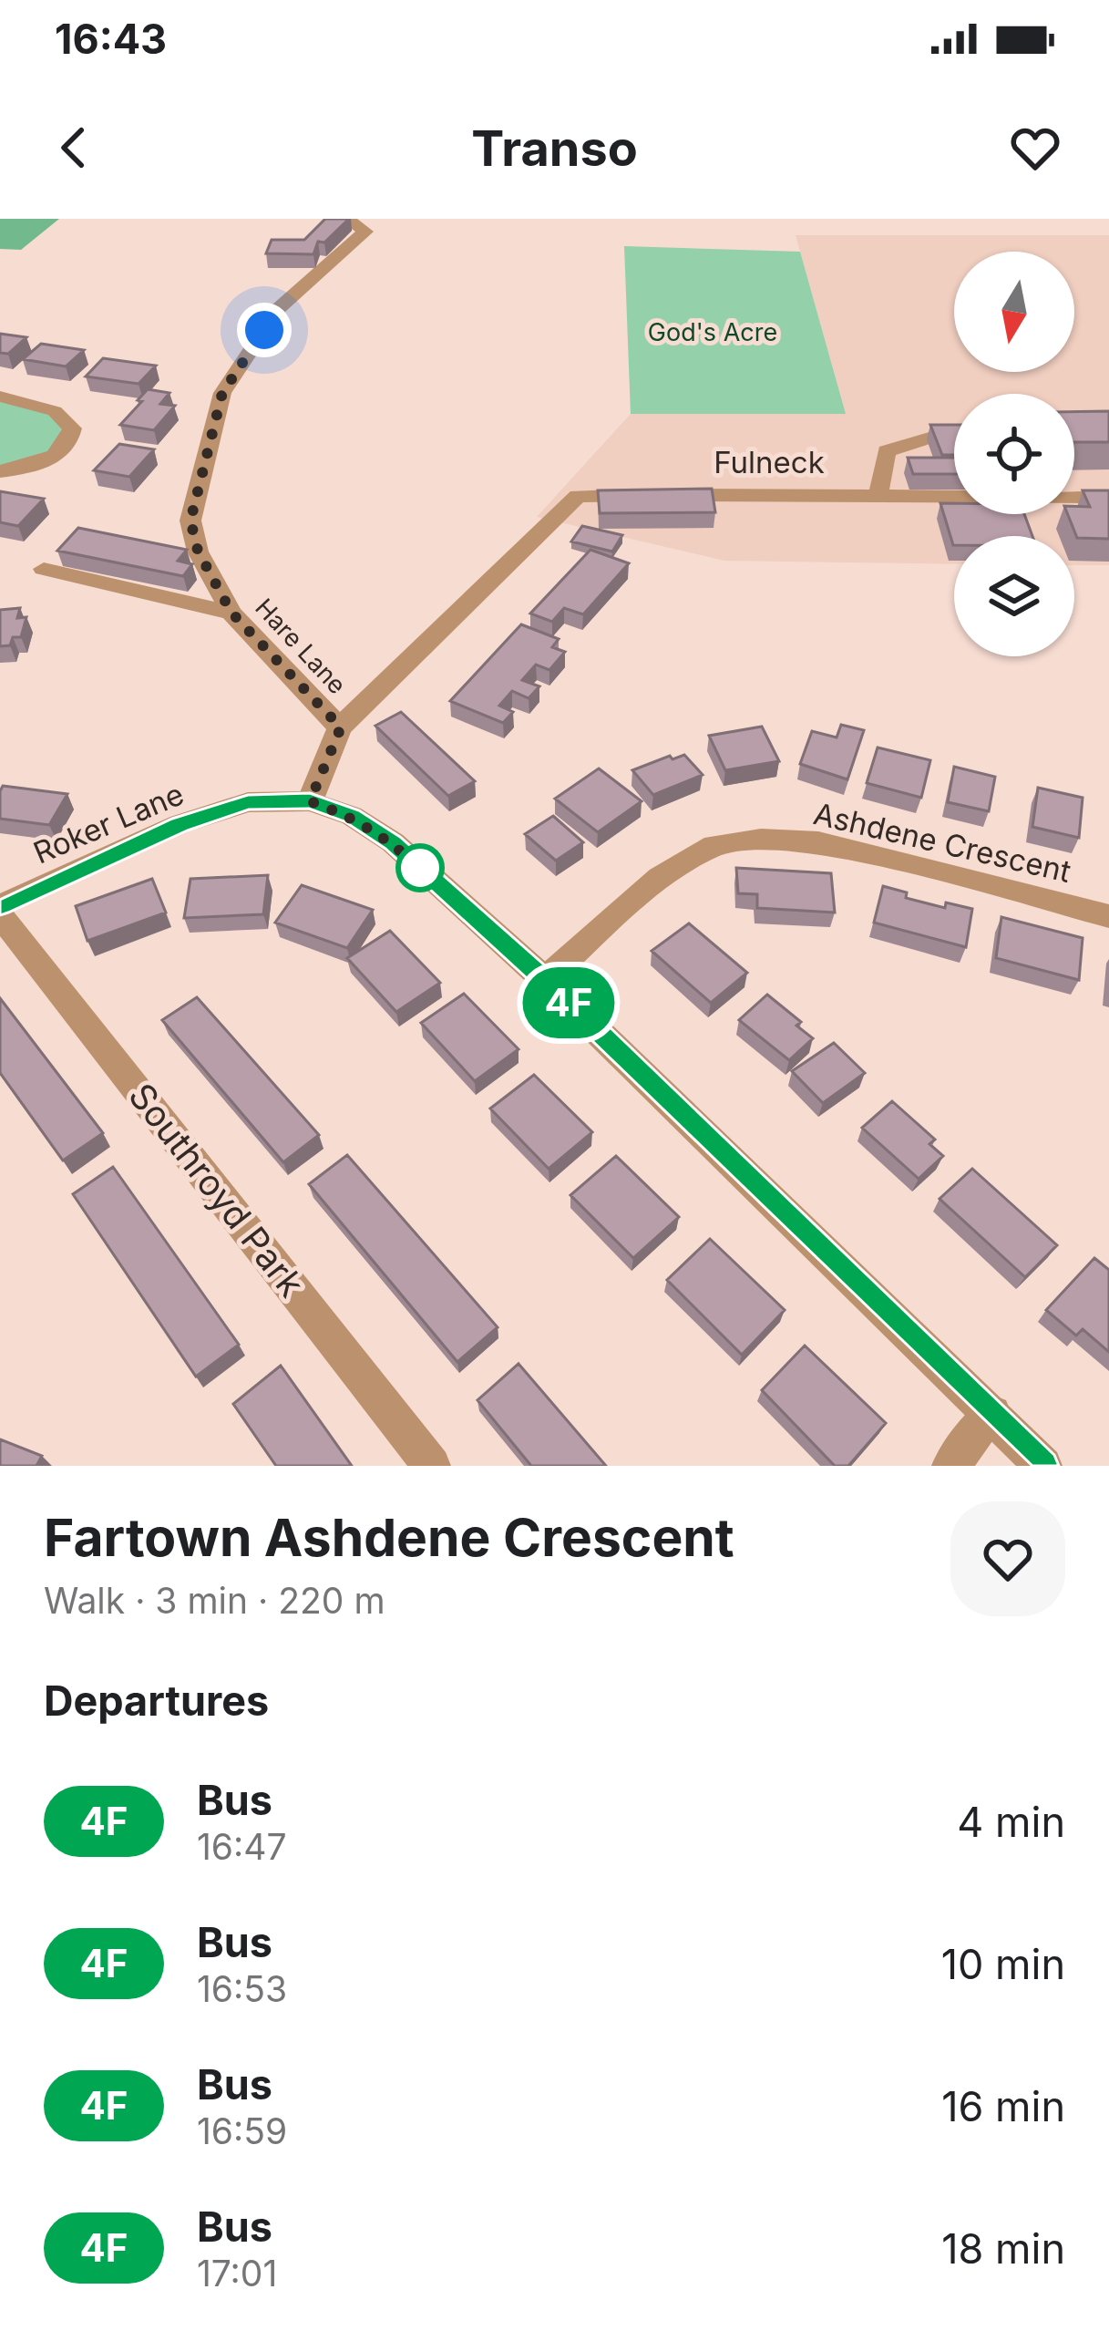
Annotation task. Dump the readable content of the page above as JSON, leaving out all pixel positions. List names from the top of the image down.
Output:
{
  "streets": {
    "street": [
      "Fulneck",
      "Hare Lane",
      "Roker Lane",
      "Ashdene Crescent",
      "Southroyd Park"
    ]
  },
  "crossings": [
    ["Fulneck", "Hare Lane"],
    ["Fulneck", "Roker Lane"]
  ],
  "parks": ["God's Acre"],
  "lines": ["bus line 4F"],
  "north": "bottom",
  "page": {
    "status": "16:43",
    "header": "Transo",
    "on_map": "4F",
    "heading": [
      ["Fartown Ashdene Crescent", "Walk · 3 min · 220 m"],
      "Departures"
    ],
    "list": [
      {
        "mark": "4F",
        "name": "Bus",
        "note": "16:47",
        "value": "4 min"
      },
      {
        "mark": "4F",
        "name": "Bus",
        "note": "16:53",
        "value": "10 min"
      },
      {
        "mark": "4F",
        "name": "Bus",
        "note": "16:59",
        "value": "16 min"
      },
      {
        "mark": "4F",
        "name": "Bus",
        "note": "17:01",
        "value": "18 min"
      }
    ]
  }
}
